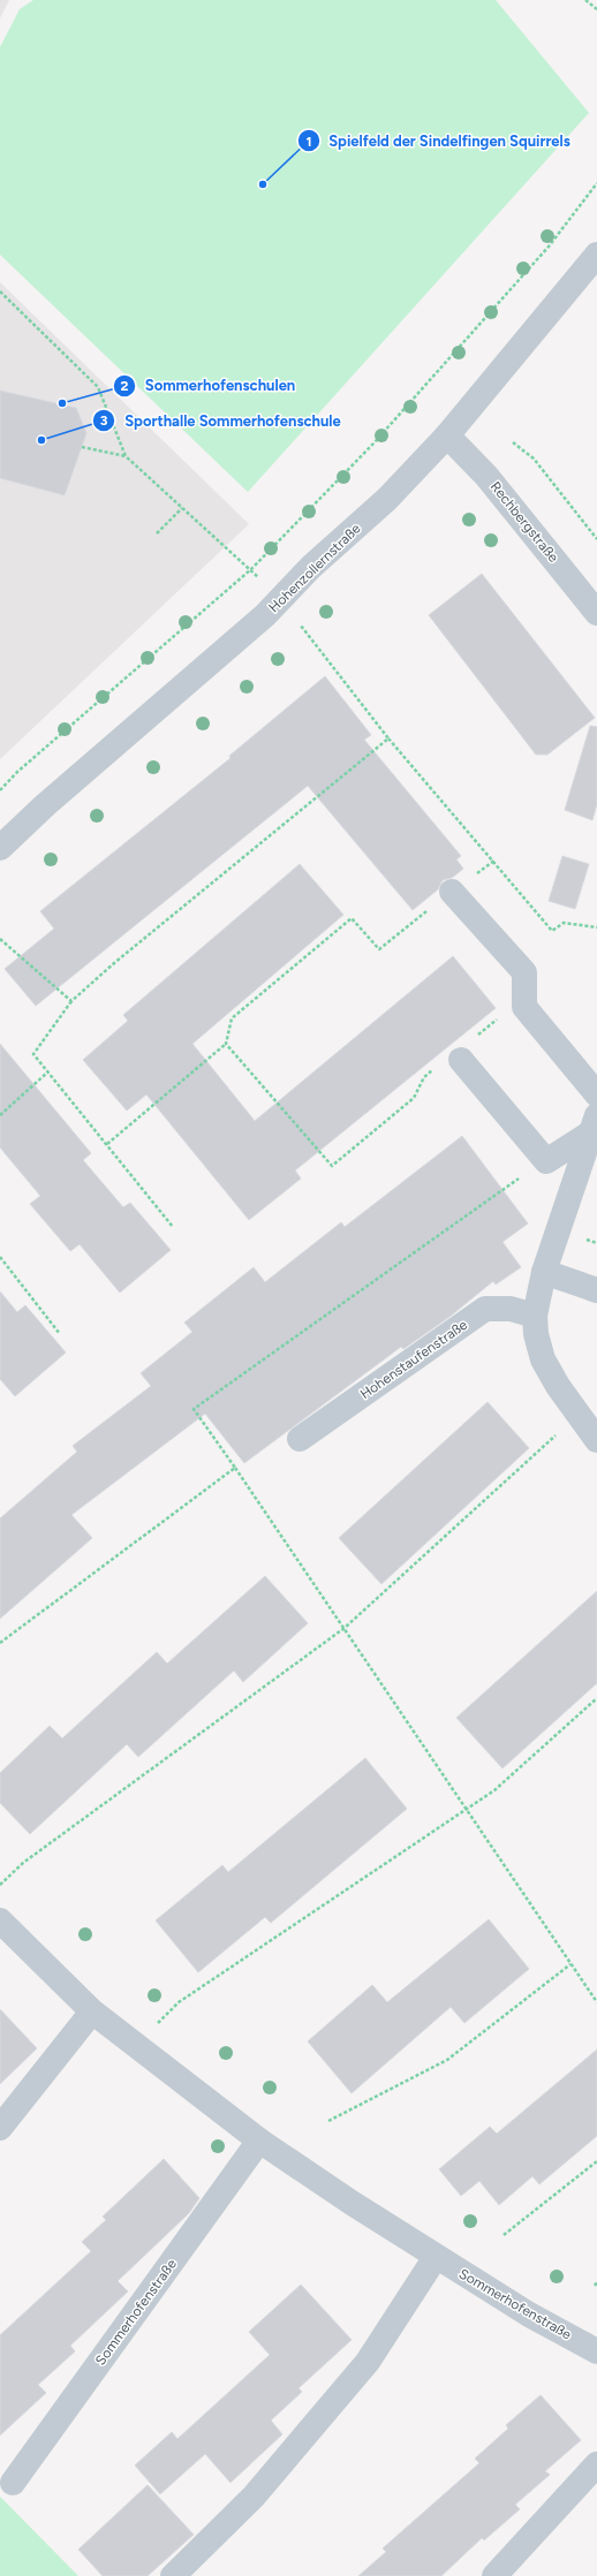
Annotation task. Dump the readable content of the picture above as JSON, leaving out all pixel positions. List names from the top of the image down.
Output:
{
  "streets": {
    "street": [
      "Rechbergstraße",
      "Hohenzollernstraße",
      "Hohenstaufenstraße",
      "Sommerhofenstraße"
    ]
  },
  "crossings": [
    ["Rechbergstraße", "Hohenzollernstraße"]
  ],
  "places": ["Spielfeld der Sindelfingen Squirrels", "Sommerhofenschulen", "Sporthalle Sommerhofenschule"]
}
